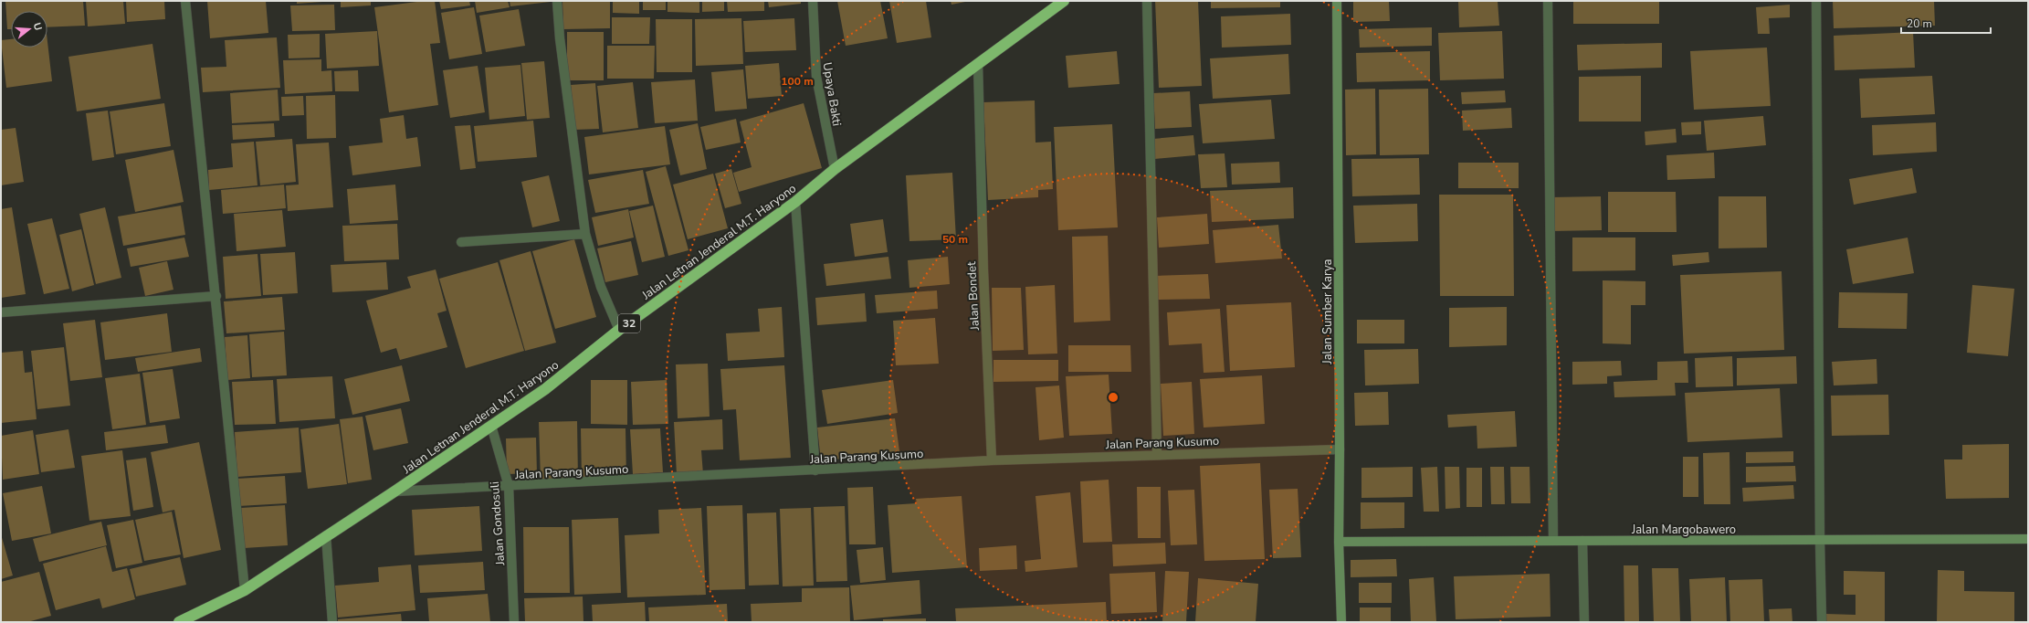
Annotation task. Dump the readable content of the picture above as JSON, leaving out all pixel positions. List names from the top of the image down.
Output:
{
  "streets": {
    "highway": ["Jalan Letnan Jenderal M.T. Haryono", "32"],
    "street": [
      "Upaya Bakti",
      "Jalan Bondet",
      "Jalan Sumber Karya",
      "Jalan Parang Kusumo",
      "Jalan Gondosuli",
      "Jalan Margobawero"
    ]
  },
  "crossings": [
    ["Upaya Bakti", "Jalan Letnan Jenderal M.T. Haryono"],
    ["Jalan Letnan Jenderal M.T. Haryono", "Jalan Bondet"],
    ["Jalan Letnan Jenderal M.T. Haryono", "Jalan Parang Kusumo"],
    ["Jalan Letnan Jenderal M.T. Haryono", "Jalan Gondosuli"],
    ["Jalan Bondet", "Jalan Parang Kusumo"],
    ["Jalan Sumber Karya", "Jalan Parang Kusumo"],
    ["Jalan Sumber Karya", "Jalan Margobawero"],
    ["Jalan Parang Kusumo", "Jalan Gondosuli"]
  ],
  "scale_bar": "20 m",
  "north": "right",
  "rings": ["100 m", "50 m"]
}
